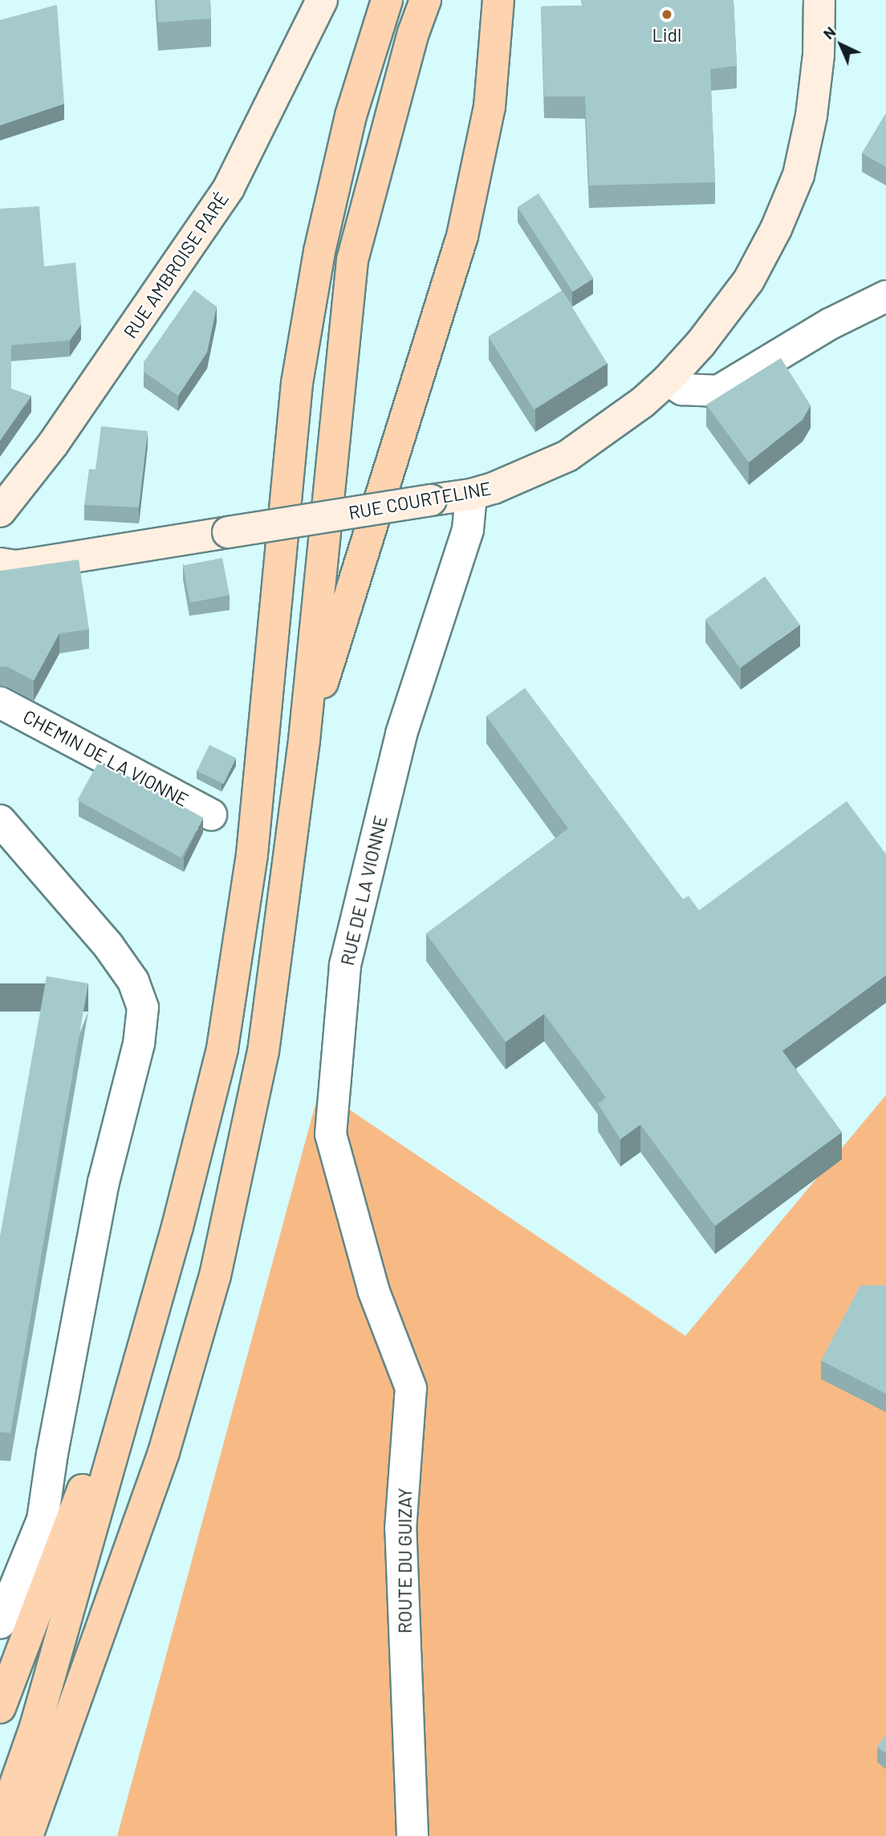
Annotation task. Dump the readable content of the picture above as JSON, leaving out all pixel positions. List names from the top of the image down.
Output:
{
  "streets": {
    "main road": ["RUE AMBROISE PARÉ", "RUE COURTELINE"],
    "street": ["CHEMIN DE LA VIONNE", "RUE DE LA VIONNE", "ROUTE DU GUIZAY"]
  },
  "crossings": [
    ["RUE COURTELINE", "RUE DE LA VIONNE"],
    ["RUE DE LA VIONNE", "ROUTE DU GUIZAY"]
  ],
  "places": ["Lidl"],
  "north": "top left"
}
